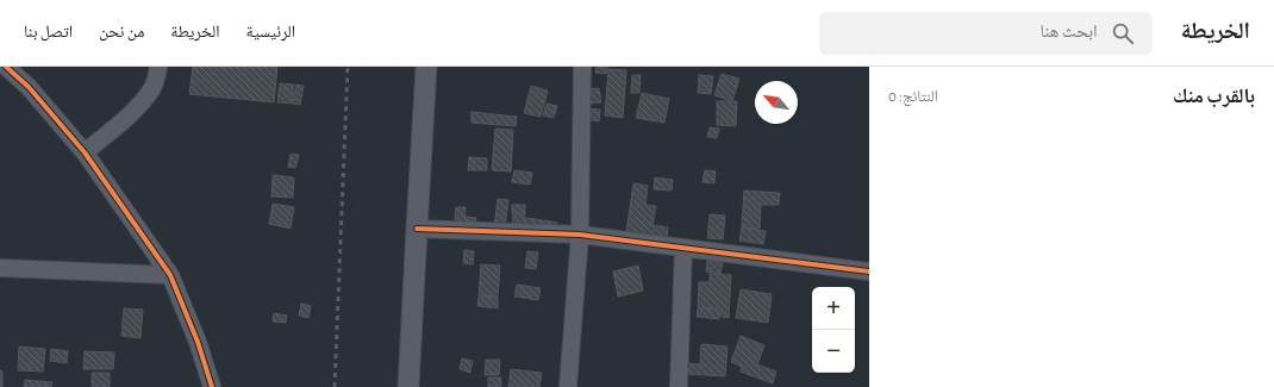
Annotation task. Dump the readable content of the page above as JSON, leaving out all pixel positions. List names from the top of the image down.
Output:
{
  "north": "top left",
  "page": {
    "header": "الخريطة",
    "search": "ابحث هنا",
    "nav": [
      "الرئيسية",
      "الخريطة",
      "من نحن",
      "اتصل بنا"
    ],
    "heading": ["بالقرب منك", "النتائج: 0"],
    "map_buttons": ["+", "−"]
  }
}
